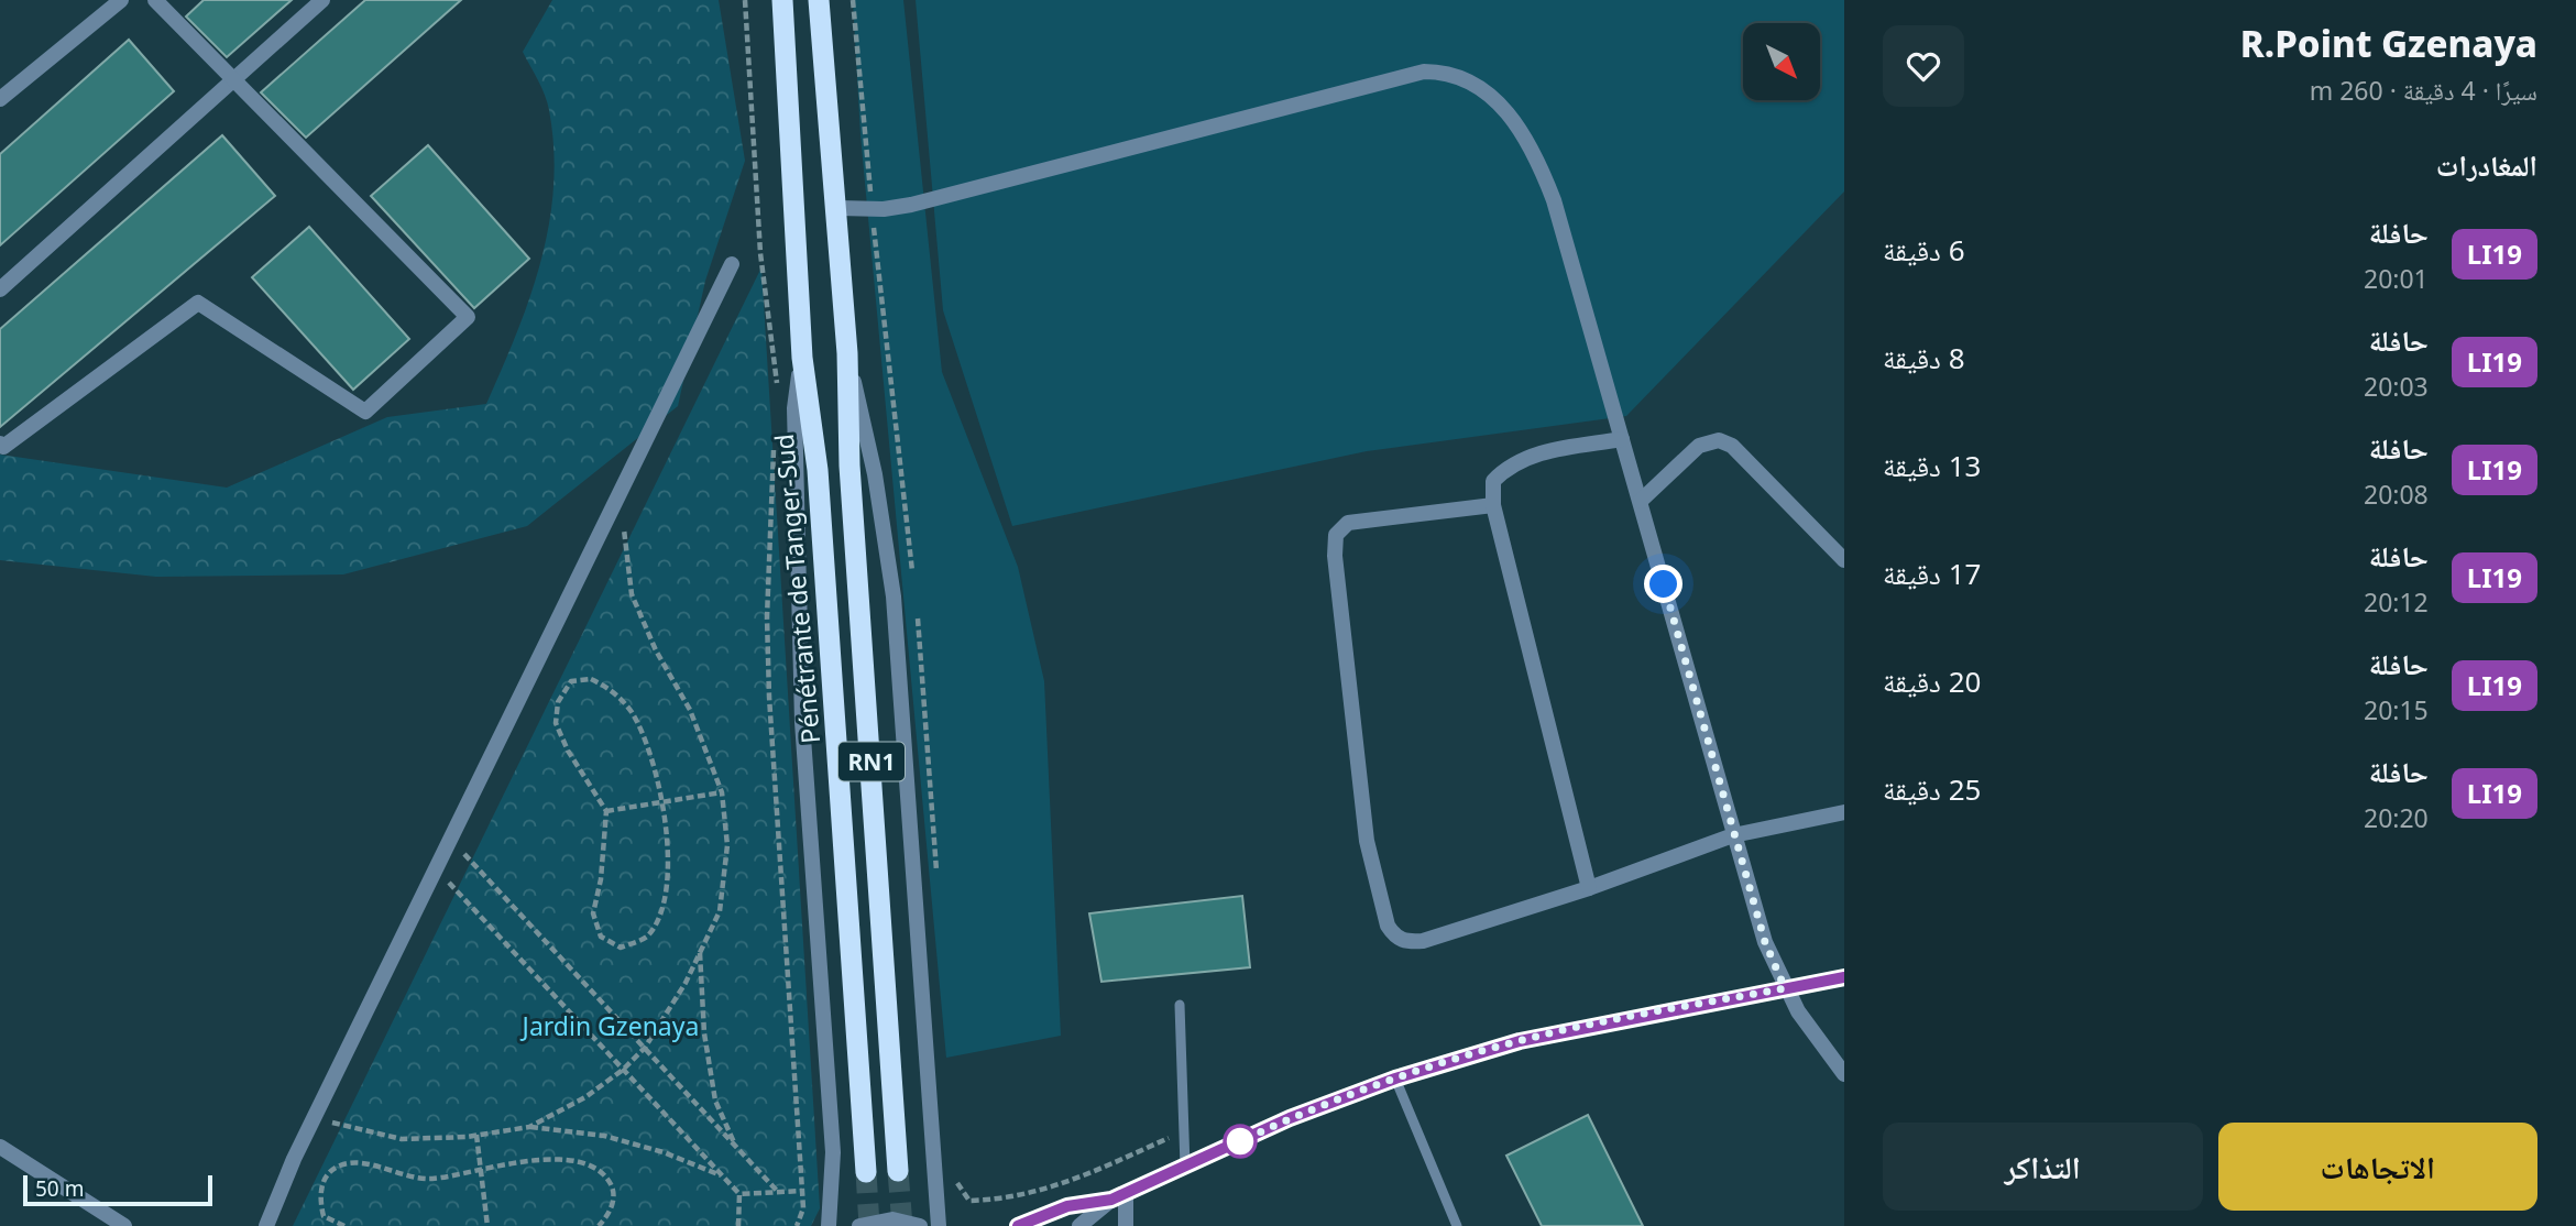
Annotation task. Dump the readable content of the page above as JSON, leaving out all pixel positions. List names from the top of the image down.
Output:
{
  "streets": {
    "highway": ["Pénétrante de Tanger-Sud", "RN1"]
  },
  "parks": ["Jardin Gzenaya"],
  "lines": ["bus line LI19"],
  "scale_bar": "50 m",
  "north": "bottom right",
  "page": {
    "heading": [
      ["R.Point Gzenaya", "سيرًا · 4 دقيقة · 260 m"],
      "المغادرات"
    ],
    "list": [
      {
        "mark": "LI19",
        "name": "حافلة",
        "note": "20:01",
        "value": "6 دقيقة"
      },
      {
        "mark": "LI19",
        "name": "حافلة",
        "note": "20:03",
        "value": "8 دقيقة"
      },
      {
        "mark": "LI19",
        "name": "حافلة",
        "note": "20:08",
        "value": "13 دقيقة"
      },
      {
        "mark": "LI19",
        "name": "حافلة",
        "note": "20:12",
        "value": "17 دقيقة"
      },
      {
        "mark": "LI19",
        "name": "حافلة",
        "note": "20:15",
        "value": "20 دقيقة"
      },
      {
        "mark": "LI19",
        "name": "حافلة",
        "note": "20:20",
        "value": "25 دقيقة"
      }
    ],
    "buttons": ["الاتجاهات", "التذاكر"],
    "scale": "50 m"
  }
}
